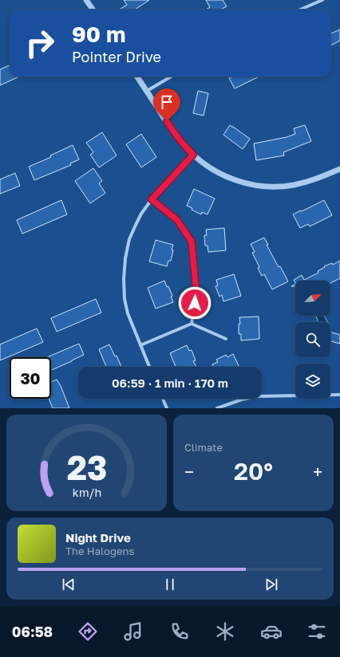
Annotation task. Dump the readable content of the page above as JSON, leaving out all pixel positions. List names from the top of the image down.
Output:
{
  "north": "top right",
  "page": {
    "turn": ["90 m", "Pointer Drive"],
    "limit": "30",
    "trip": "06:59 · 1 min · 170 m",
    "tile": "Climate",
    "heat": ["−", "20°", "+"],
    "song": ["Night Drive", "The Halogens"],
    "tabs": "06:58",
    "gauge": ["23", "km/h"]
  }
}
